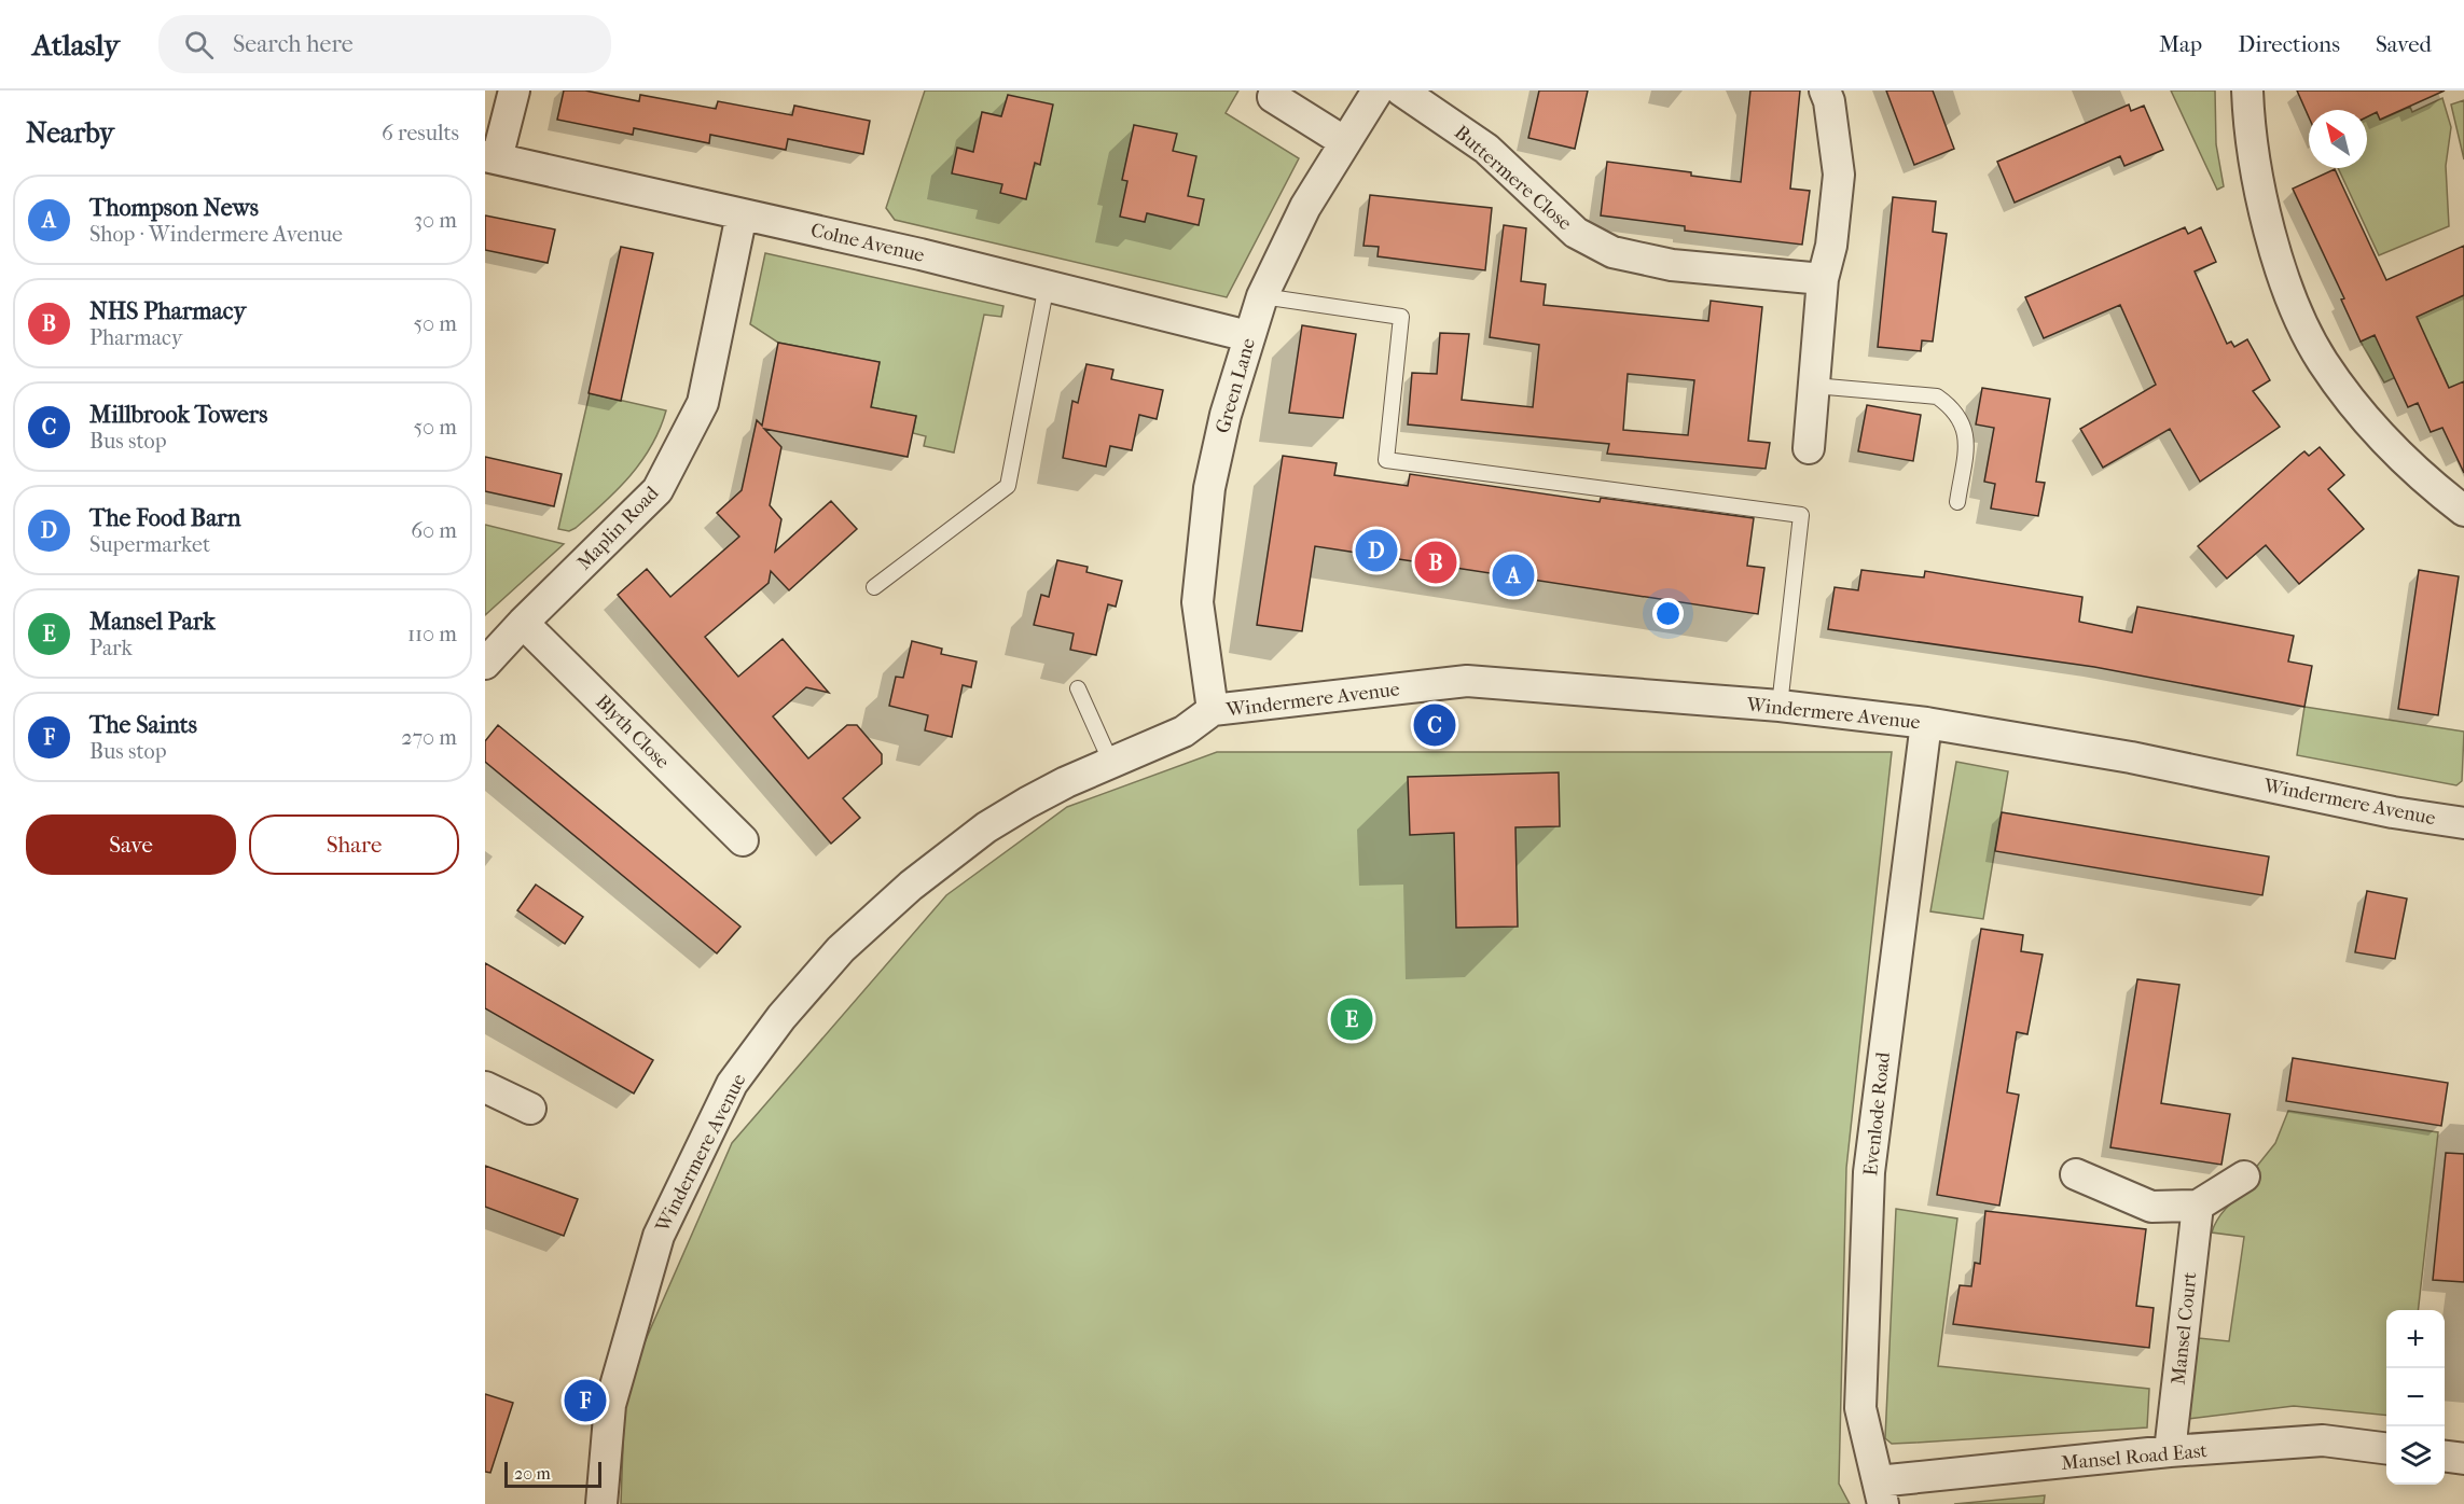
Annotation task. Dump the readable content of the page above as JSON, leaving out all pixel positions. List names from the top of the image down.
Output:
{
  "streets": {
    "street": [
      "Buttermere Close",
      "Colne Avenue",
      "Green Lane",
      "Maplin Road",
      "Windermere Avenue",
      "Blyth Close",
      "Evenlode Road",
      "Mansel Court",
      "Mansel Road East"
    ]
  },
  "crossings": [
    ["Colne Avenue", "Green Lane"],
    ["Colne Avenue", "Maplin Road"],
    ["Green Lane", "Windermere Avenue"],
    ["Maplin Road", "Blyth Close"],
    ["Windermere Avenue", "Evenlode Road"],
    ["Evenlode Road", "Mansel Road East"],
    ["Mansel Court", "Mansel Road East"]
  ],
  "scale_bar": "20 m",
  "north": "top left",
  "page": {
    "header": "Atlasly",
    "search": "Search here",
    "nav": ["Map", "Directions", "Saved"],
    "heading": ["Nearby", "6 results"],
    "list": [
      {
        "mark": "A",
        "name": "Thompson News",
        "note": "Shop · Windermere Avenue",
        "value": "30 m"
      },
      {
        "mark": "B",
        "name": "NHS Pharmacy",
        "note": "Pharmacy",
        "value": "50 m"
      },
      {
        "mark": "C",
        "name": "Millbrook Towers",
        "note": "Bus stop",
        "value": "50 m"
      },
      {
        "mark": "D",
        "name": "The Food Barn",
        "note": "Supermarket",
        "value": "60 m"
      },
      {
        "mark": "E",
        "name": "Mansel Park",
        "note": "Park",
        "value": "110 m"
      },
      {
        "mark": "F",
        "name": "The Saints",
        "note": "Bus stop",
        "value": "270 m"
      }
    ],
    "pins": [
      "D",
      "B",
      "A",
      "C",
      "E",
      "F"
    ],
    "buttons": ["Save", "Share"],
    "map_buttons": ["+", "−"],
    "scale": "20 m"
  }
}
